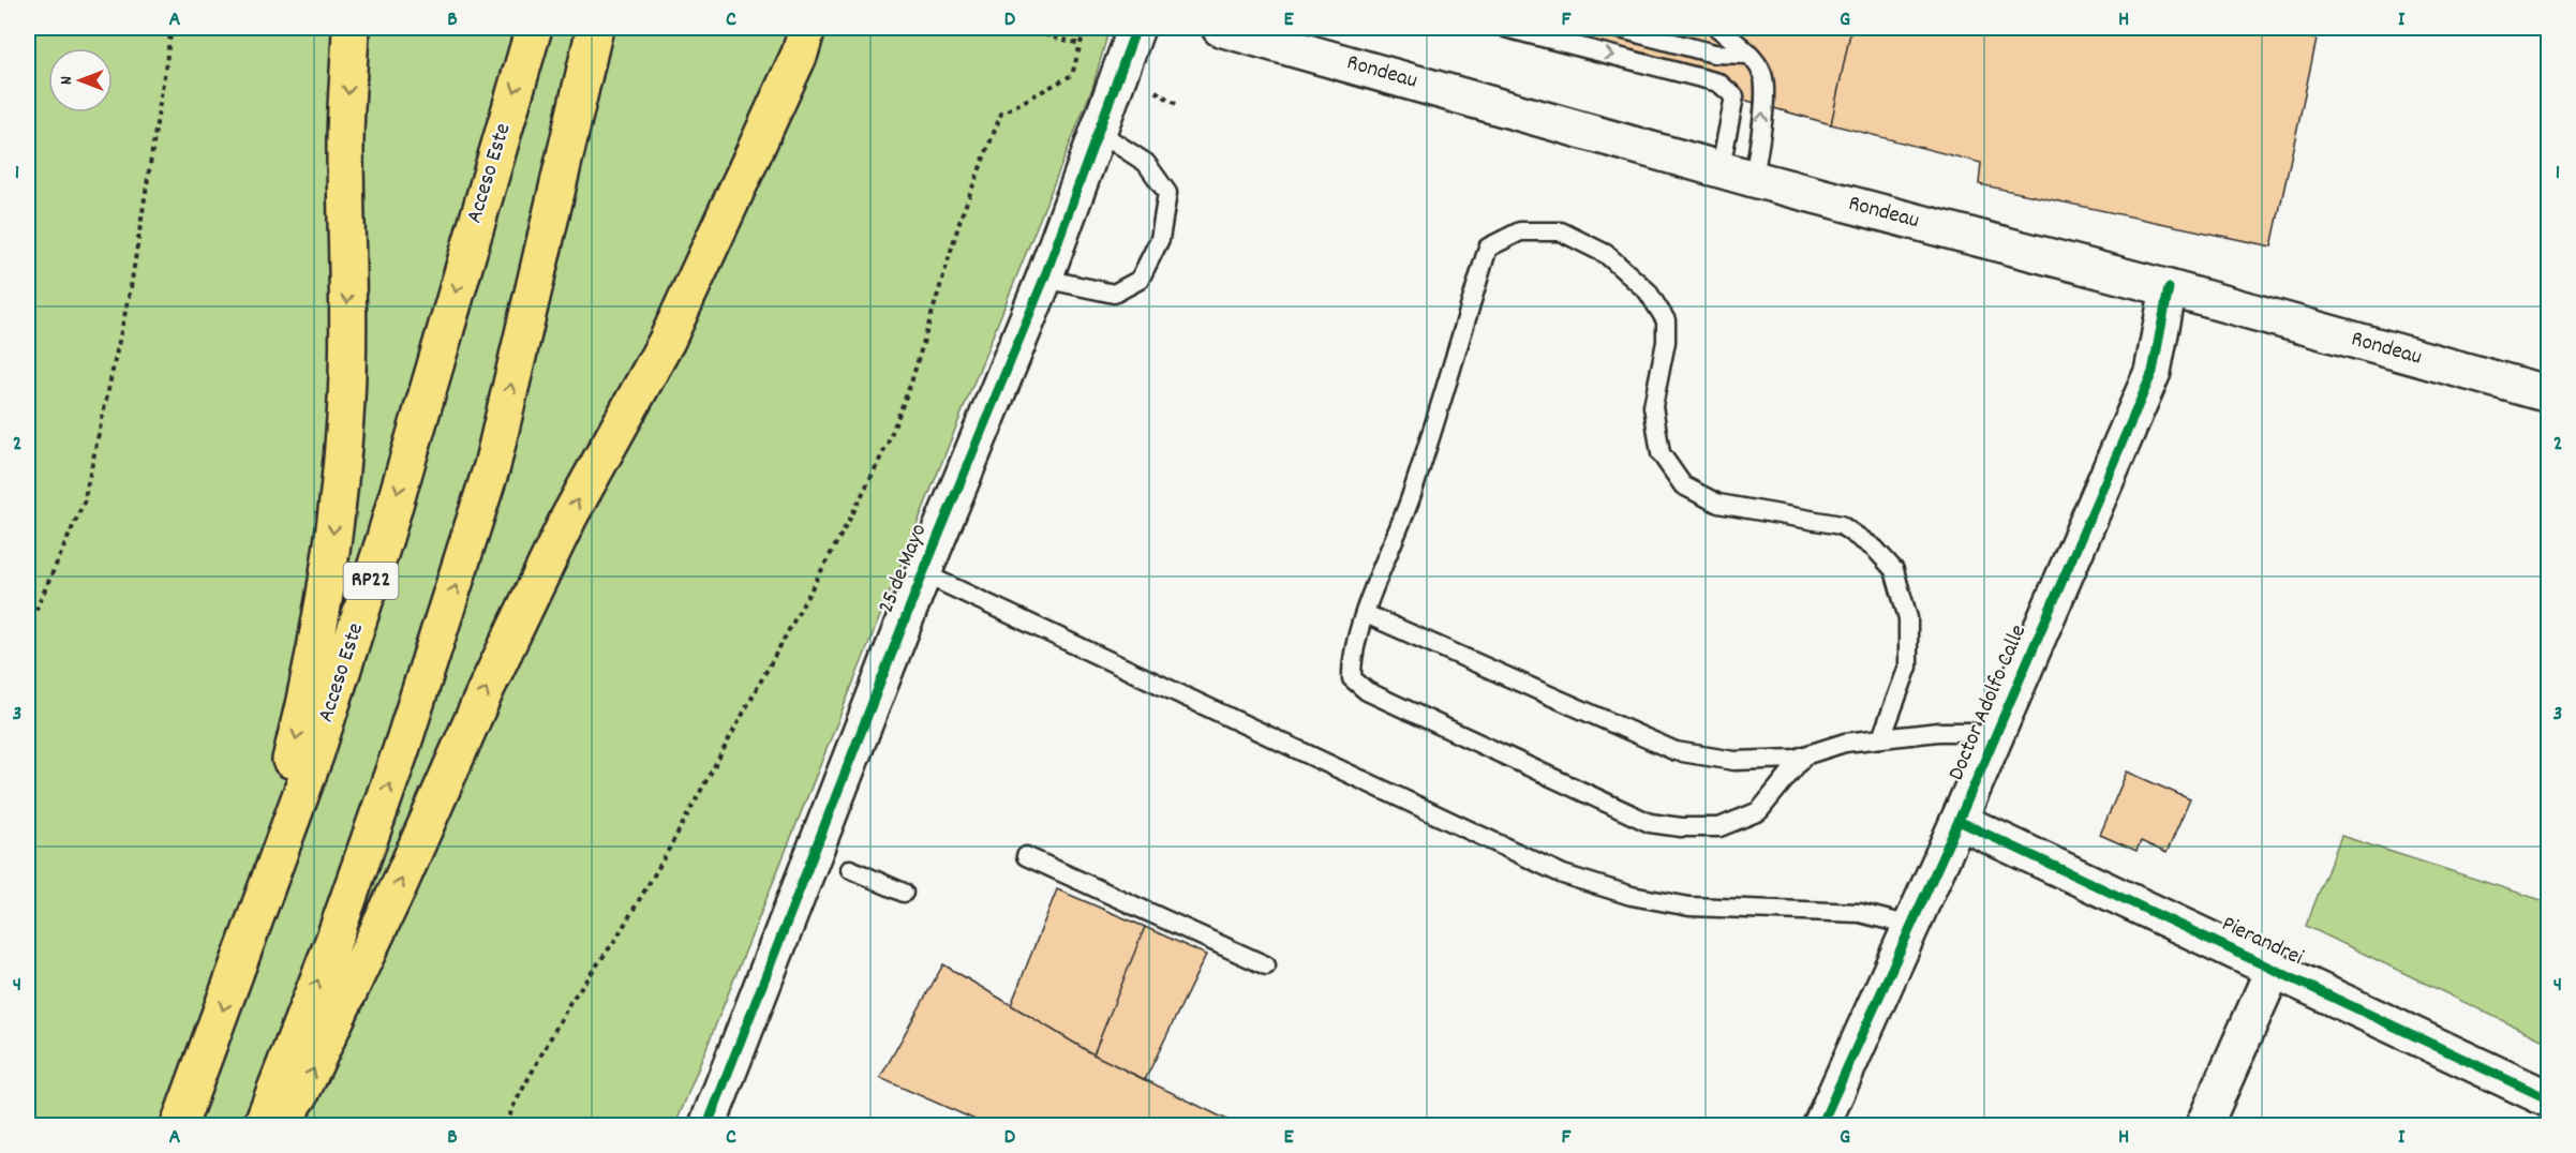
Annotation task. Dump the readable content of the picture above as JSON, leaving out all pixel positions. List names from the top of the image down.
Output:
{
  "streets": {
    "highway": ["Acceso Este", "RP22"],
    "street": [
      "Rondeau",
      "25 de Mayo",
      "Doctor Adolfo Calle",
      "Pierandrei"
    ]
  },
  "crossings": [
    ["Rondeau", "Doctor Adolfo Calle"],
    ["Doctor Adolfo Calle", "Pierandrei"]
  ],
  "north": "left",
  "grid": {
    "columns": [
      "A",
      "B",
      "C",
      "D",
      "E",
      "F",
      "G",
      "H",
      "I"
    ],
    "rows": [
      "1",
      "2",
      "3",
      "4"
    ]
  }
}
